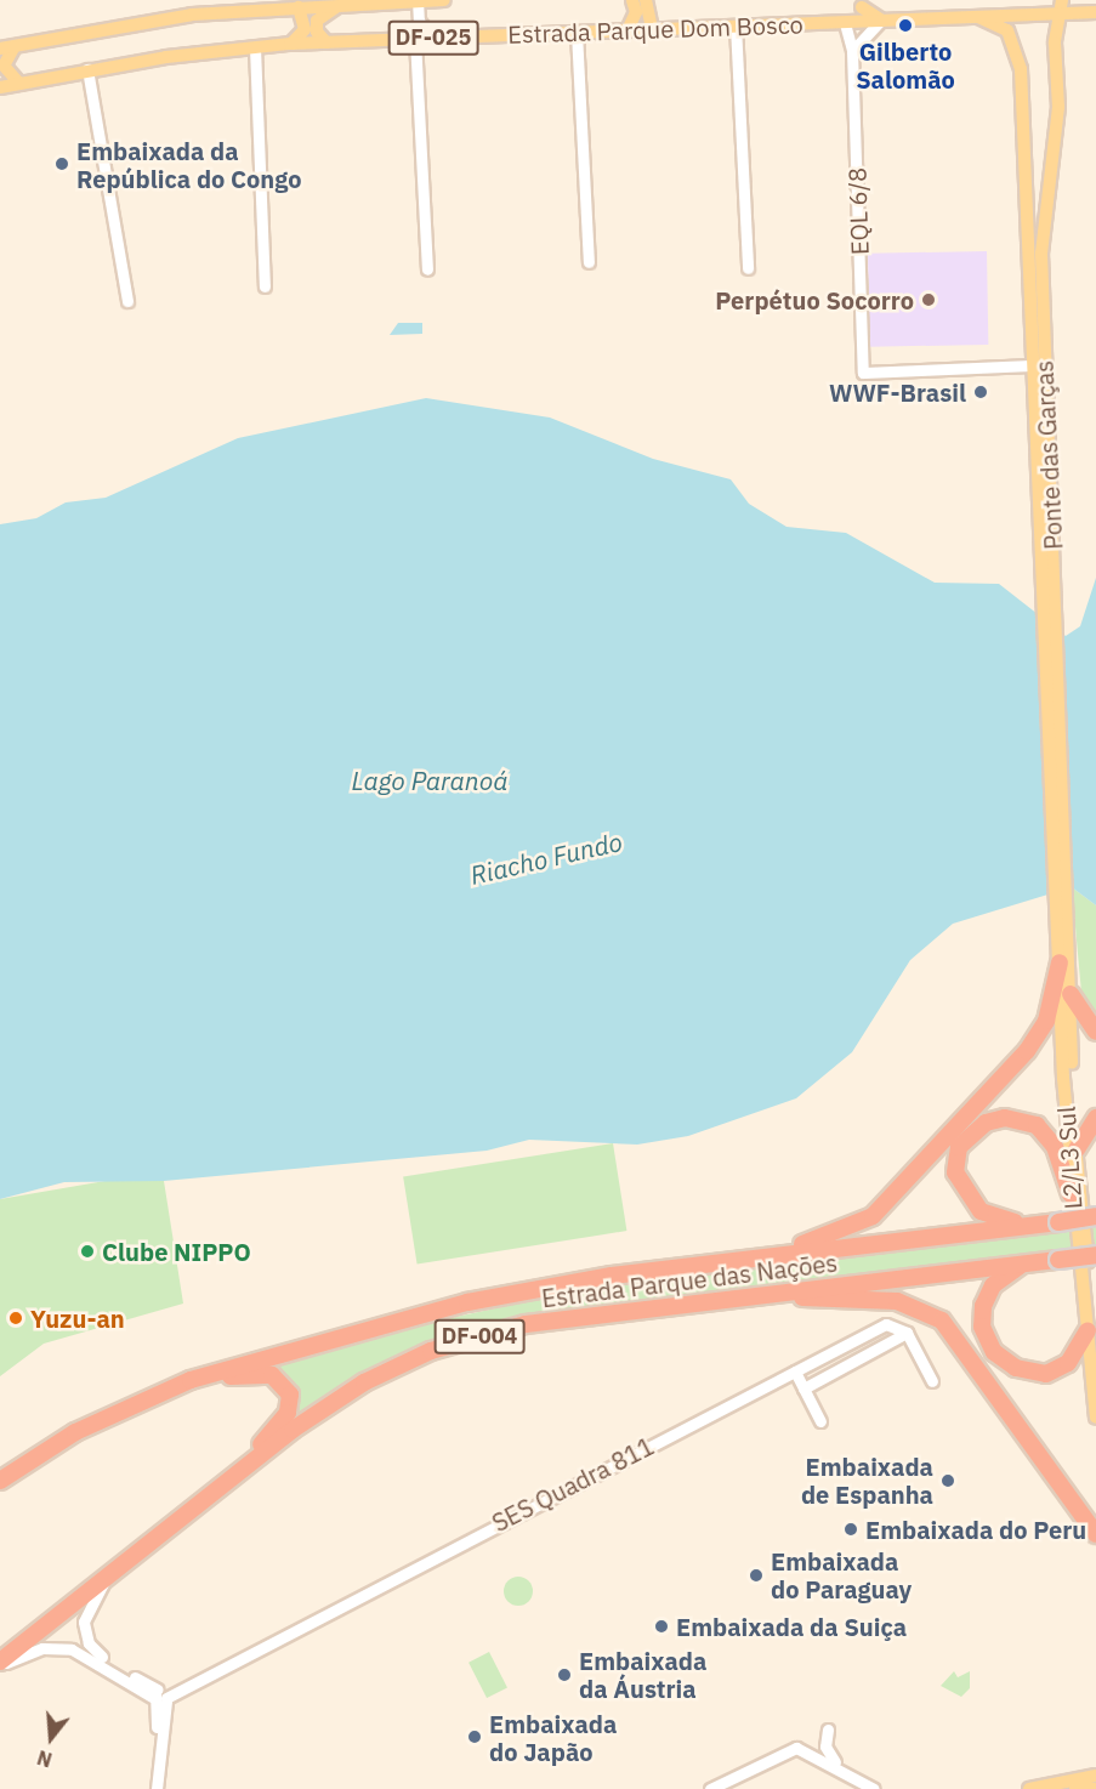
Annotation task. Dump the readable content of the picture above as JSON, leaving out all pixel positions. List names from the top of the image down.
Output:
{
  "streets": {
    "highway": ["Estrada Parque das Nações", "DF-004"],
    "main road": [
      "Estrada Parque Dom Bosco",
      "DF-025",
      "Ponte das Garças",
      "L2/L3 Sul"
    ],
    "street": ["EQL 6/8", "SES Quadra 811"]
  },
  "crossings": [
    ["Estrada Parque Dom Bosco", "EQL 6/8"],
    ["Estrada Parque Dom Bosco", "Ponte das Garças"],
    ["EQL 6/8", "Ponte das Garças"],
    ["Ponte das Garças", "L2/L3 Sul"]
  ],
  "water": ["Lago Paranoá", "Riacho Fundo"],
  "places": [
    "Gilberto Salomão",
    "Embaixada da República do Congo",
    "Perpétuo Socorro",
    "WWF-Brasil",
    "Clube NIPPO",
    "Yuzu-an",
    "Embaixada de Espanha",
    "Embaixada do Peru",
    "Embaixada do Paraguay",
    "Embaixada da Suiça",
    "Embaixada da Áustria",
    "Embaixada do Japão"
  ],
  "north": "bottom"
}
